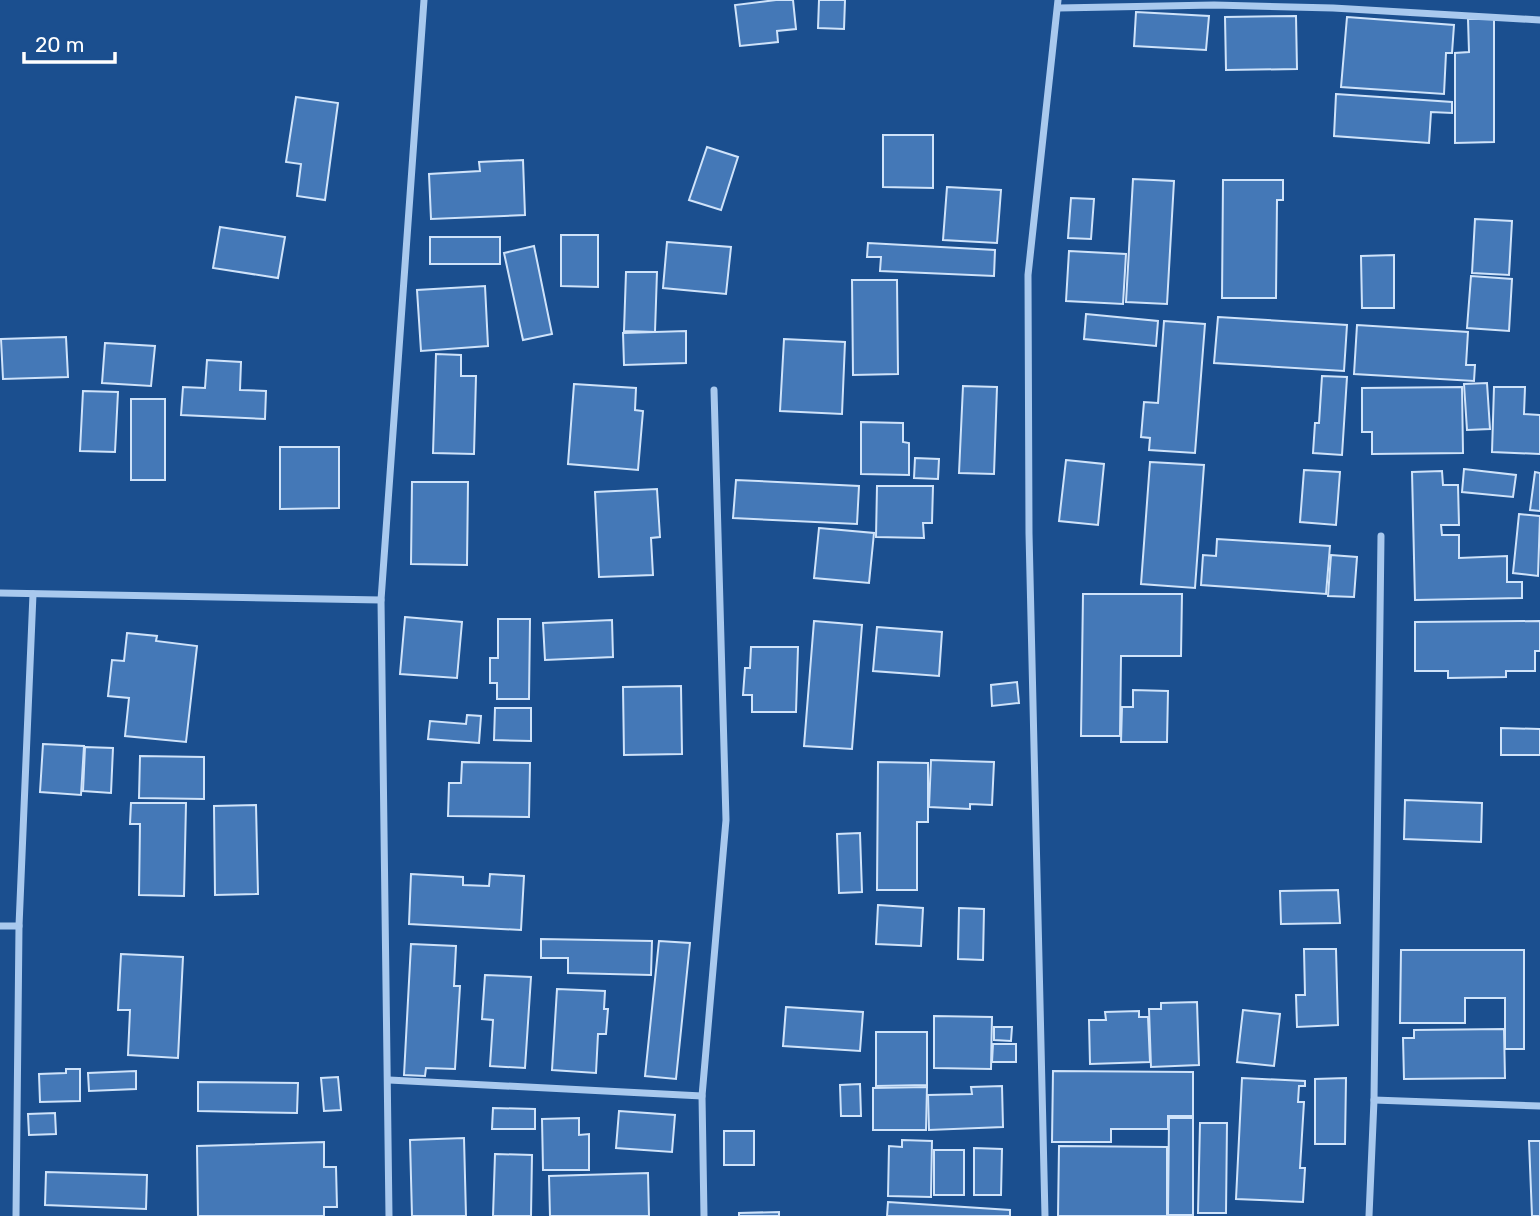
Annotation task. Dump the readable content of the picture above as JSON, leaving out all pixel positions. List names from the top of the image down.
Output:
{
  "scale_bar": "20 m"
}
